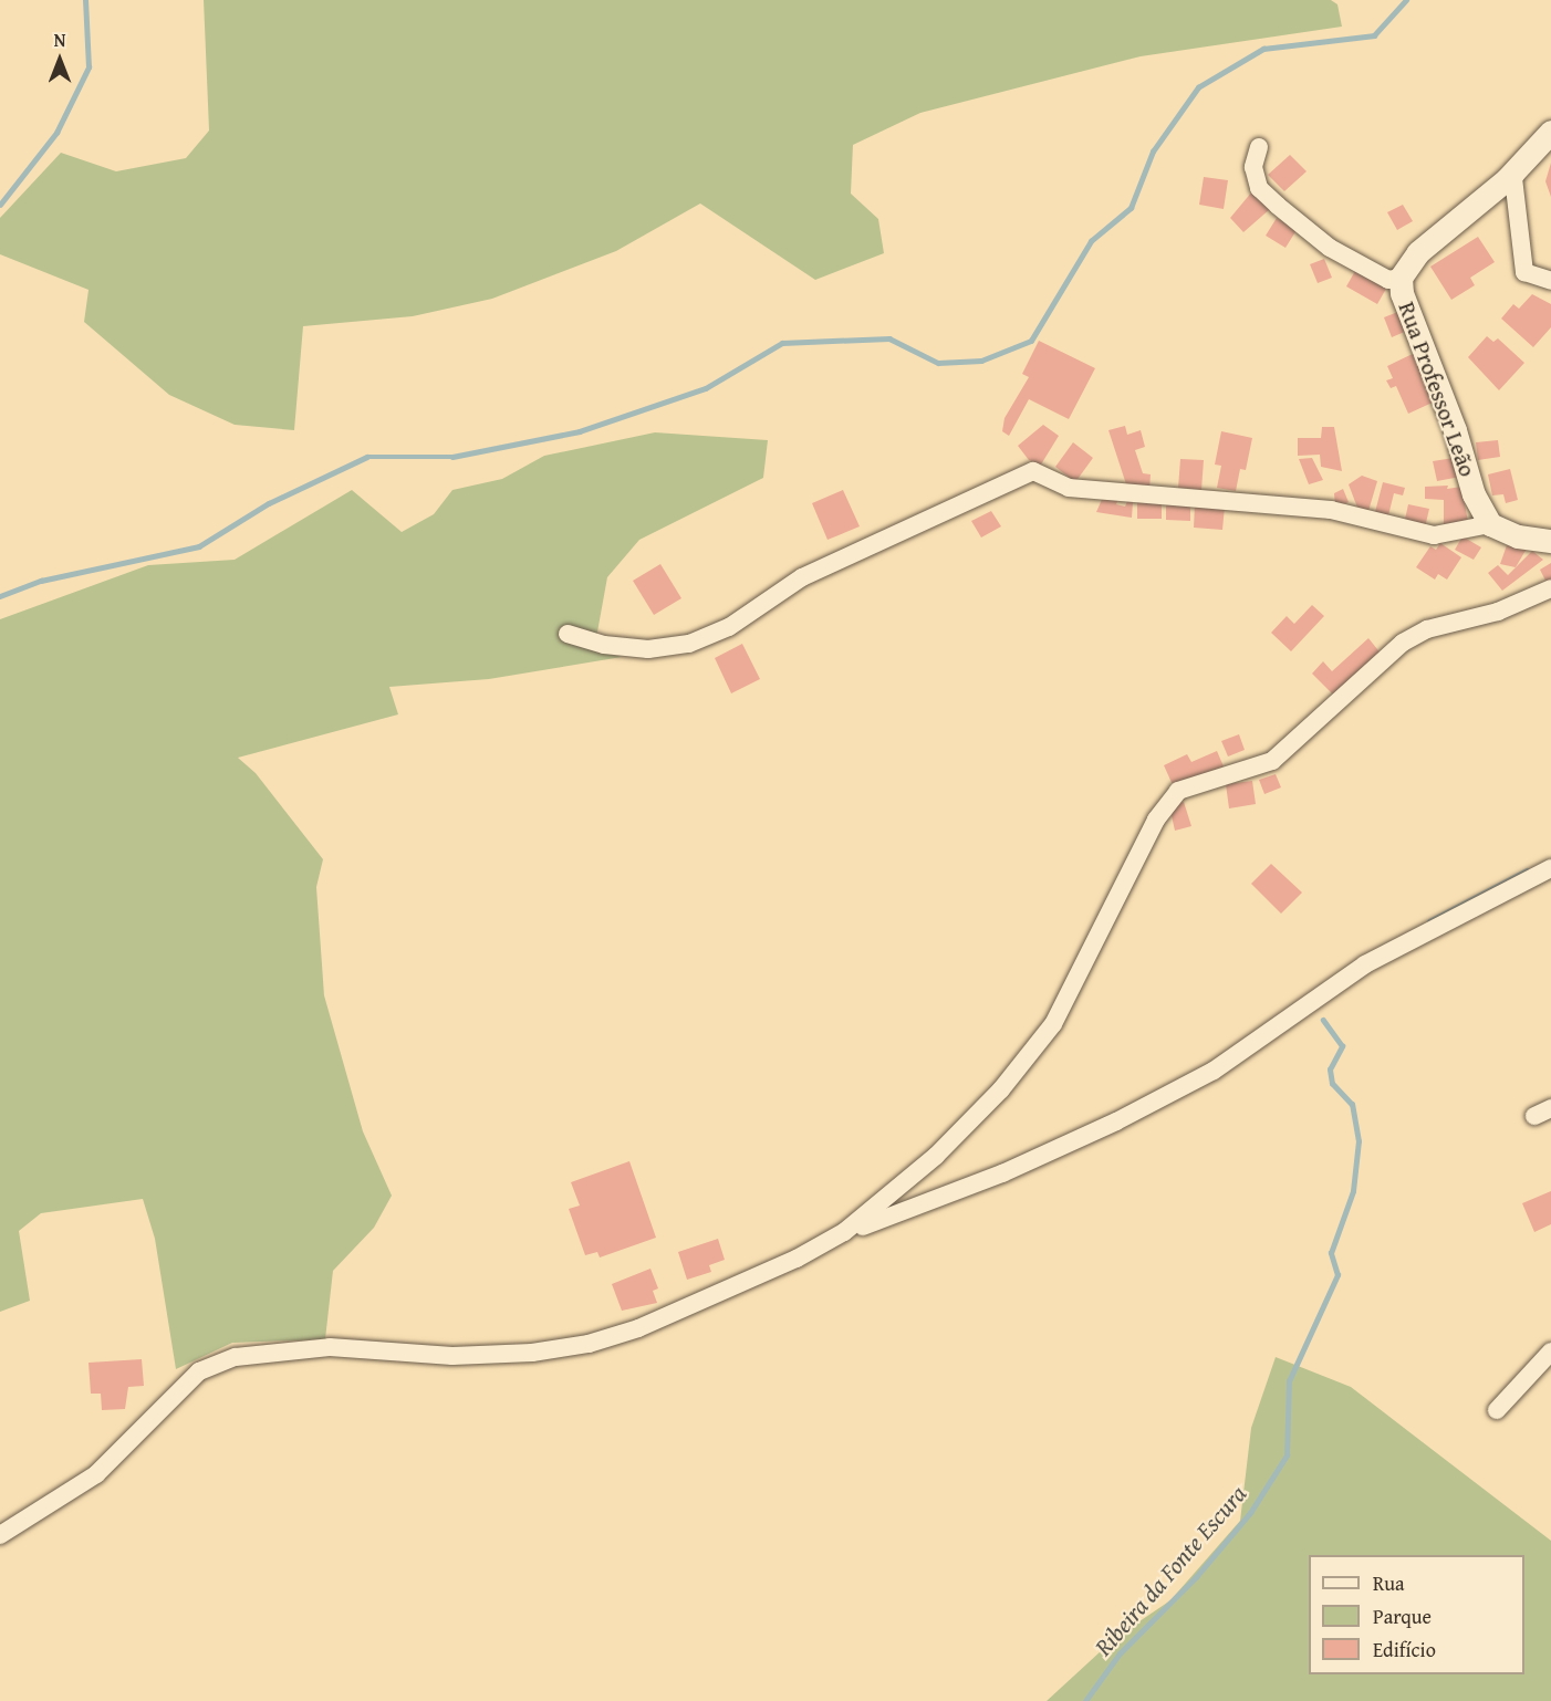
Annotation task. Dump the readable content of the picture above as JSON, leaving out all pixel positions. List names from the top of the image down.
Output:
{
  "streets": {
    "street": ["Rua Professor Leão"]
  },
  "water": ["Ribeira da Fonte Escura"],
  "legend": ["Rua", "Parque", "Edifício"],
  "north": "top"
}
